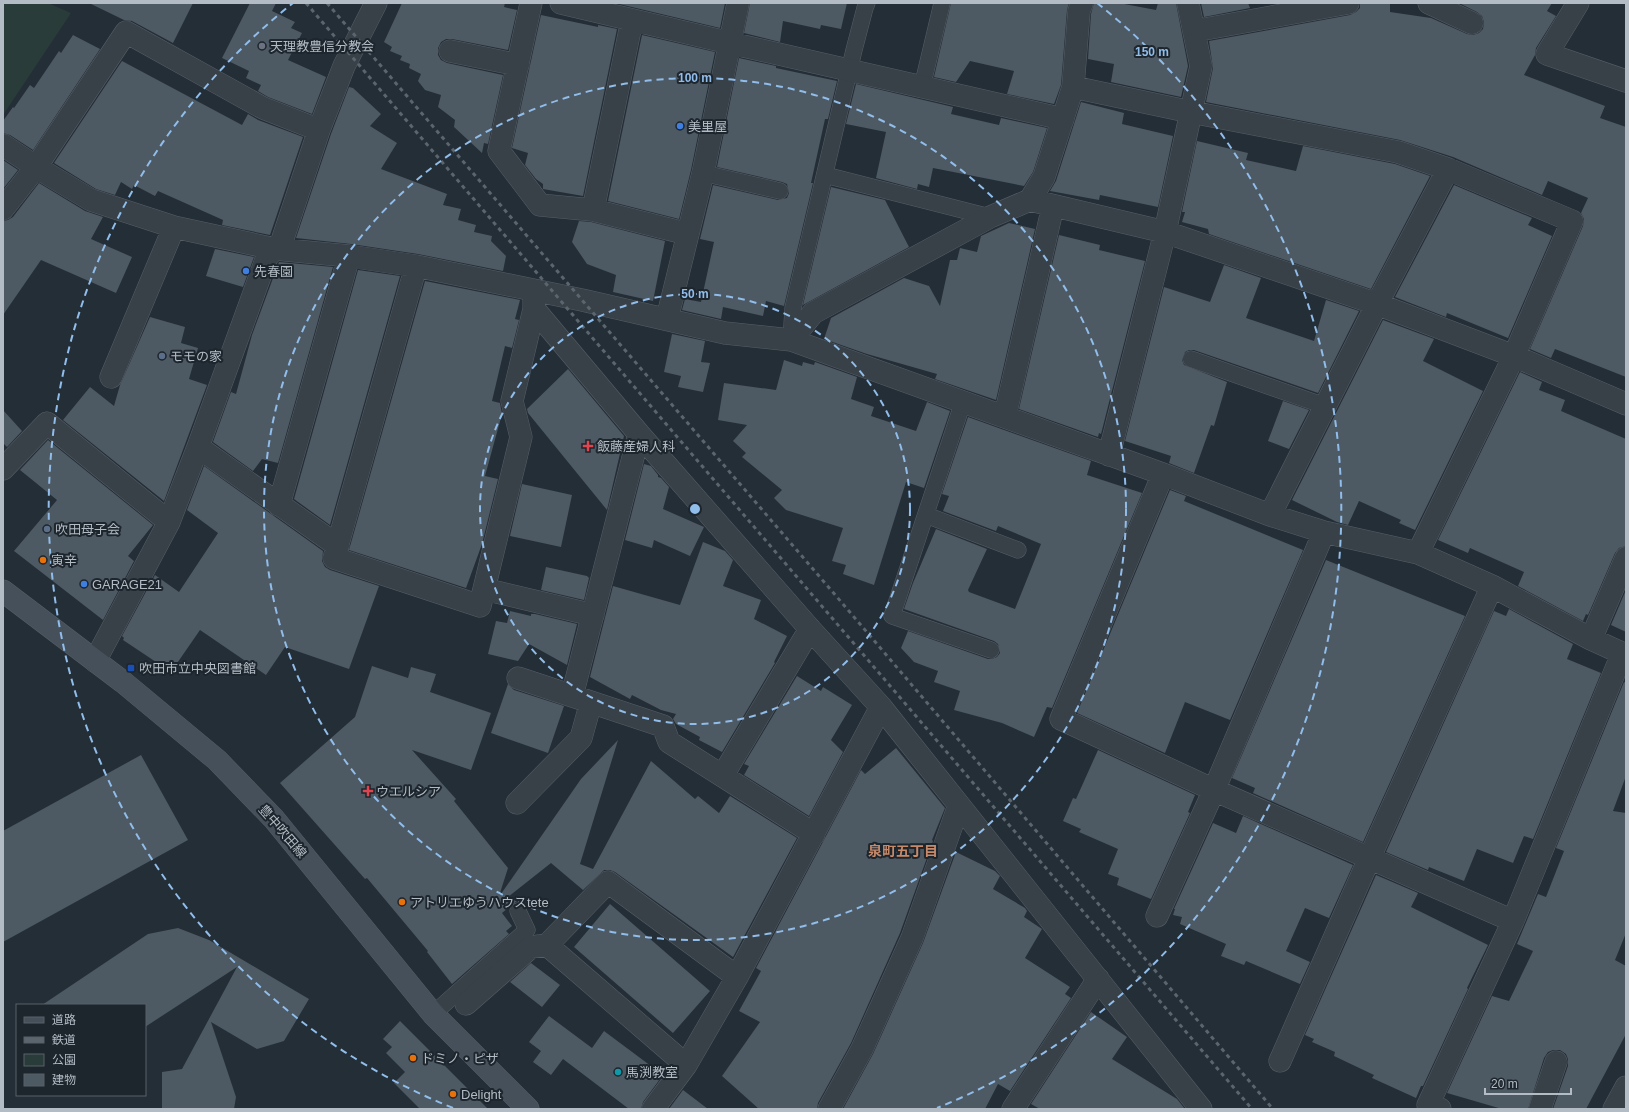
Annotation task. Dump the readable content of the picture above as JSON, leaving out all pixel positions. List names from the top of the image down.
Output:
{
  "streets": {
    "main road": ["豊中吹田線"]
  },
  "districts": ["泉町五丁目"],
  "places": {
    "other": [
      "天理教豊信分教会",
      "美里屋",
      "先春園",
      "モモの家",
      "吹田母子会",
      "寅辛",
      "GARAGE21",
      "アトリエゆうハウスtete",
      "ドミノ・ピザ",
      "馬渕教室",
      "Delight"
    ],
    "health": ["飯藤産婦人科", "ウエルシア"],
    "transit": ["吹田市立中央図書館"]
  },
  "legend": [
    "道路",
    "鉄道",
    "公園",
    "建物"
  ],
  "scale_bar": "20 m",
  "rings": ["150 m", "100 m", "50 m"]
}
